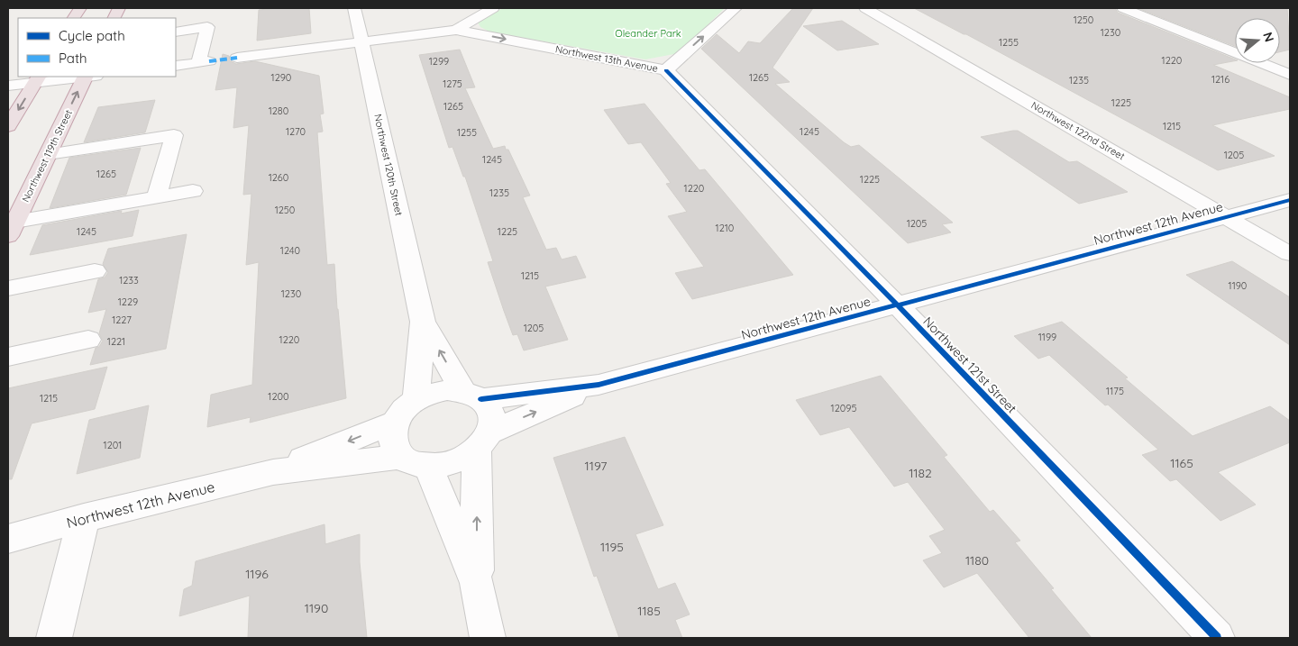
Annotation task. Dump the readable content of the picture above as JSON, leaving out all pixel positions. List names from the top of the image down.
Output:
{
  "streets": {
    "highway": ["Northwest 119th Street"],
    "street": [
      "Northwest 13th Avenue",
      "Northwest 122nd Street",
      "Northwest 120th Street",
      "Northwest 12th Avenue",
      "Northwest 121st Street"
    ]
  },
  "crossings": [
    ["Northwest 13th Avenue", "Northwest 120th Street"],
    ["Northwest 13th Avenue", "Northwest 121st Street"],
    ["Northwest 122nd Street", "Northwest 12th Avenue"],
    ["Northwest 120th Street", "Northwest 12th Avenue"],
    ["Northwest 12th Avenue", "Northwest 121st Street"]
  ],
  "one_way": ["Northwest 13th Avenue"],
  "parks": ["Oleander Park"],
  "house_numbers": [
    "1250",
    "1230",
    "1255",
    "1220",
    "1299",
    "1290",
    "1265",
    "1216",
    "1235",
    "1275",
    "1225",
    "1265",
    "1280",
    "1215",
    "1270",
    "1245",
    "1255",
    "1205",
    "1245",
    "1265",
    "1260",
    "1225",
    "1220",
    "1235",
    "1250",
    "1205",
    "1210",
    "1245",
    "1225",
    "1240",
    "1215",
    "1233",
    "1190",
    "1230",
    "1229",
    "1227",
    "1205",
    "1199",
    "1220",
    "1221",
    "1175",
    "1200",
    "1215",
    "12095",
    "1201",
    "1165",
    "1197",
    "1182",
    "1195",
    "1180",
    "1196",
    "1190",
    "1185"
  ],
  "legend": ["Cycle path", "Path"],
  "north": "right"
}
